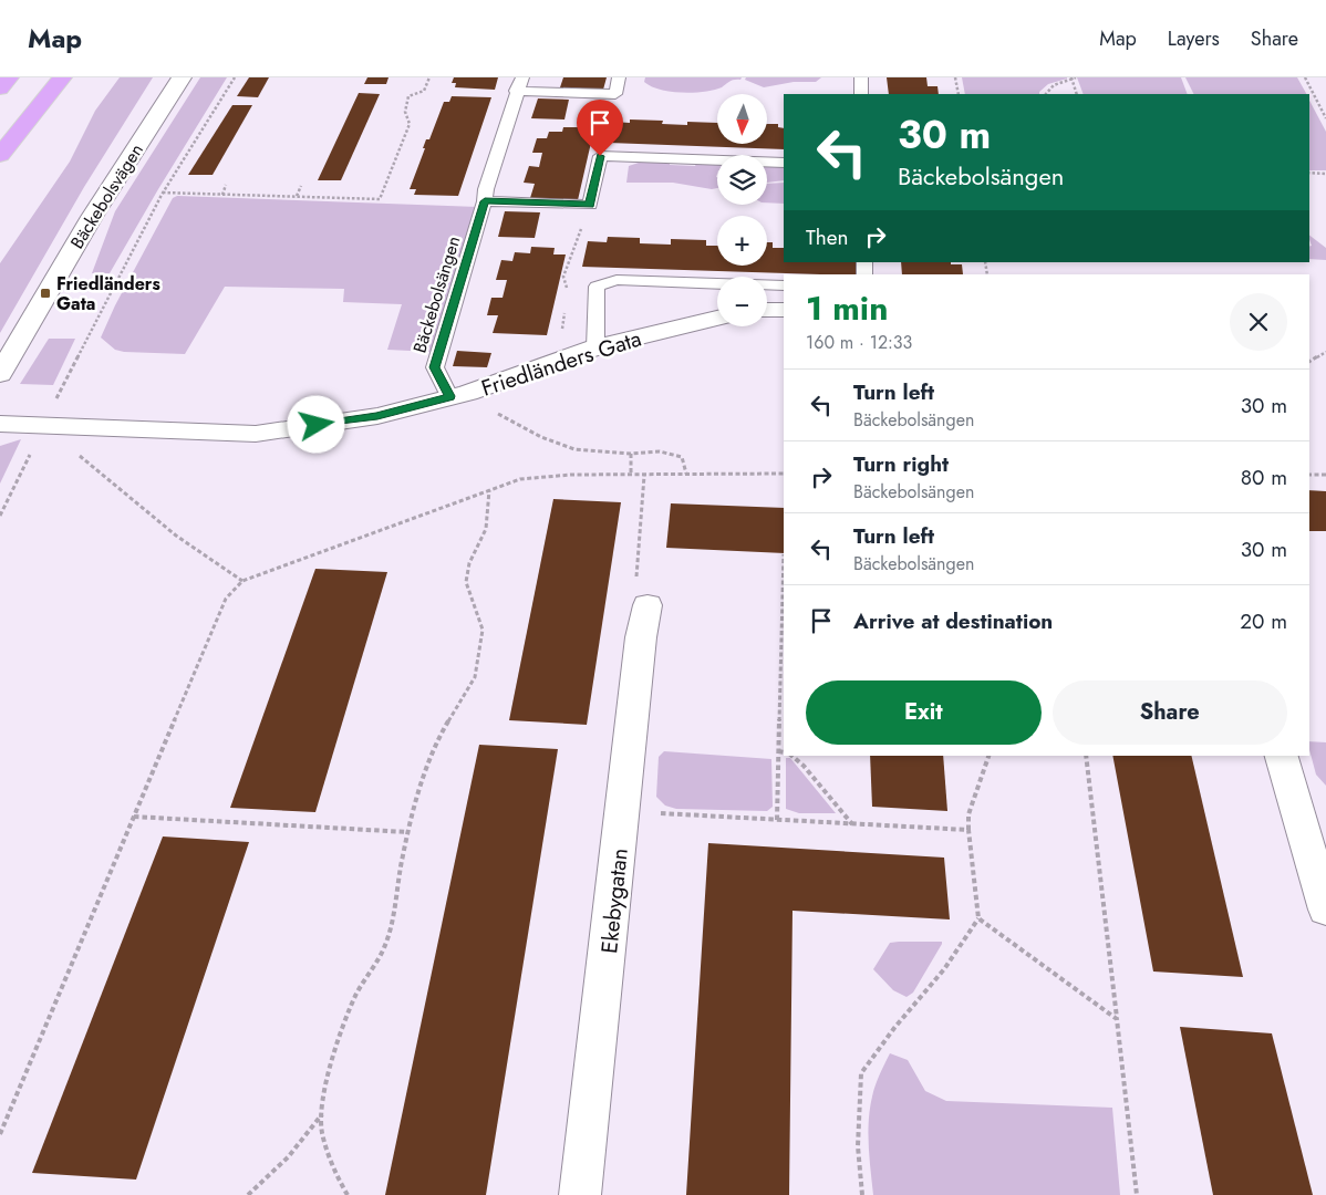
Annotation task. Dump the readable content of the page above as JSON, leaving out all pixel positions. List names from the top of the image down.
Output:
{
  "streets": {
    "street": ["Bäckebolsvägen", "Friedländers Gata", "Ekebygatan"],
    "lane": ["Bäckebolsängen"]
  },
  "crossings": [
    ["Bäckebolsängen", "Friedländers Gata"]
  ],
  "places": {
    "transit": ["Friedländers Gata"]
  },
  "north": "bottom",
  "page": {
    "header": "Map",
    "nav": ["Map", "Layers", "Share"],
    "map_buttons": ["+", "−"],
    "turn": ["30 m", "Bäckebolsängen"],
    "then": "Then",
    "heading": ["1 min", "160 m · 12:33"],
    "list": [
      {
        "name": "Turn left",
        "note": "Bäckebolsängen",
        "value": "30 m"
      },
      {
        "name": "Turn right",
        "note": "Bäckebolsängen",
        "value": "80 m"
      },
      {
        "name": "Turn left",
        "note": "Bäckebolsängen",
        "value": "30 m"
      },
      {
        "name": "Arrive at destination",
        "value": "20 m"
      }
    ],
    "buttons": ["Exit", "Share"]
  }
}
